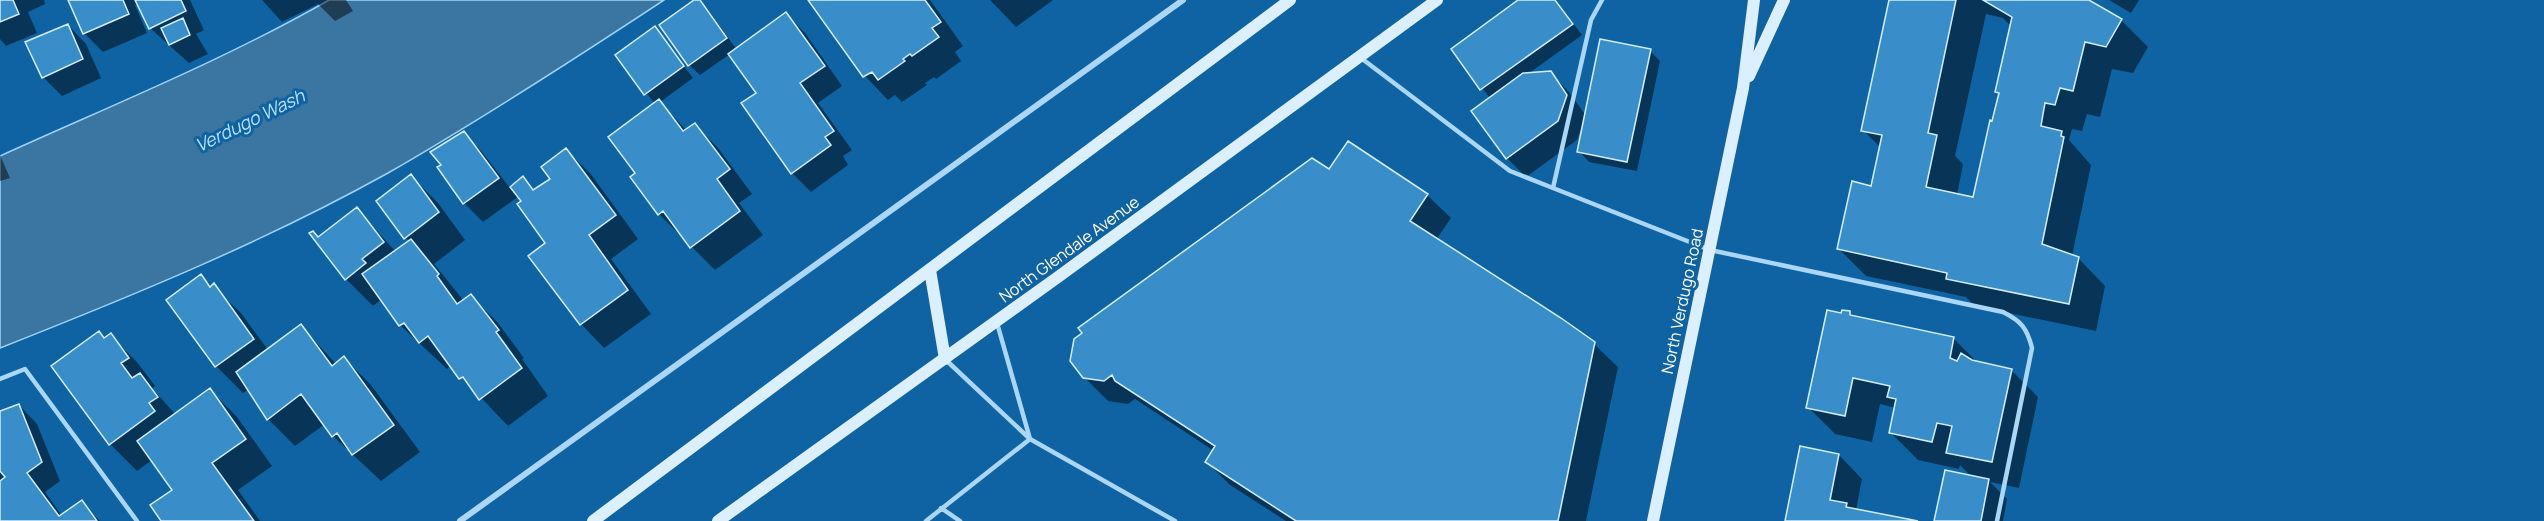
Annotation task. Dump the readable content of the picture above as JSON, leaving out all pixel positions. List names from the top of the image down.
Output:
{
  "streets": {
    "main road": ["North Glendale Avenue", "North Verdugo Road"]
  },
  "water": ["Verdugo Wash"]
}
